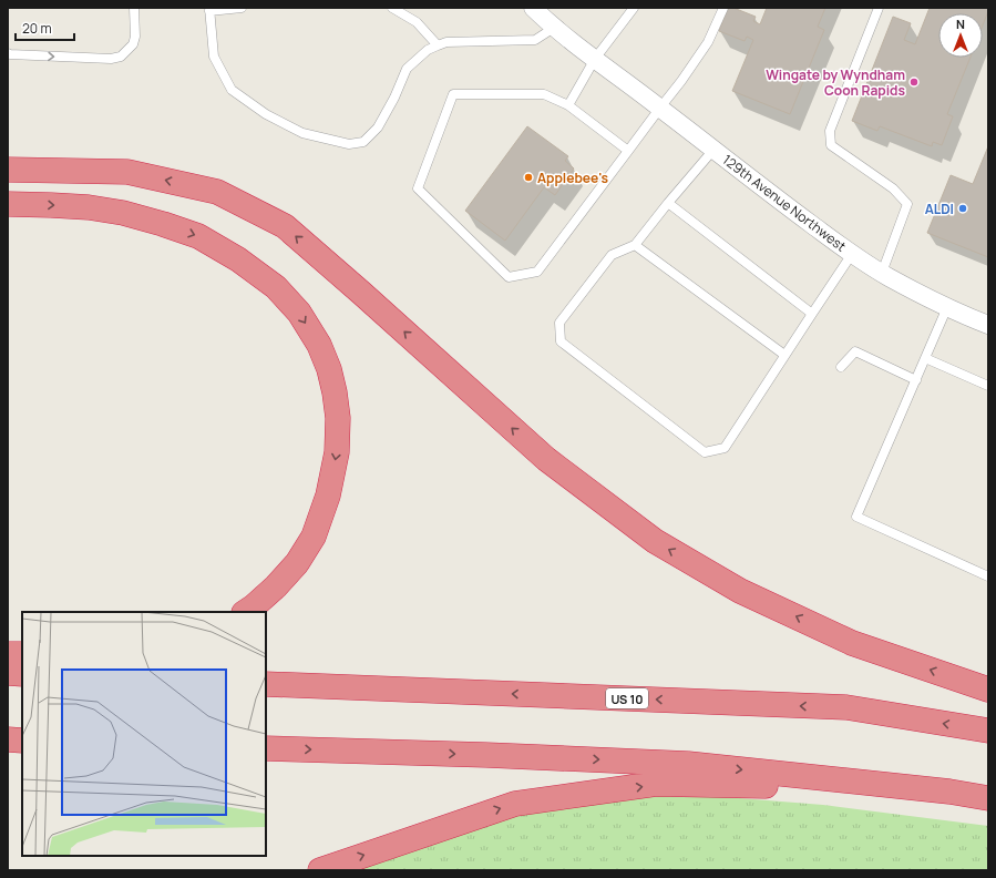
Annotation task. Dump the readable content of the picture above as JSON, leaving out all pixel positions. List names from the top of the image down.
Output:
{
  "streets": {
    "highway": ["US 10"],
    "street": ["129th Avenue Northwest"]
  },
  "places": ["Wingate by Wyndham Coon Rapids", "Applebee's", "ALDI"],
  "scale_bar": "20 m",
  "north": "top"
}
